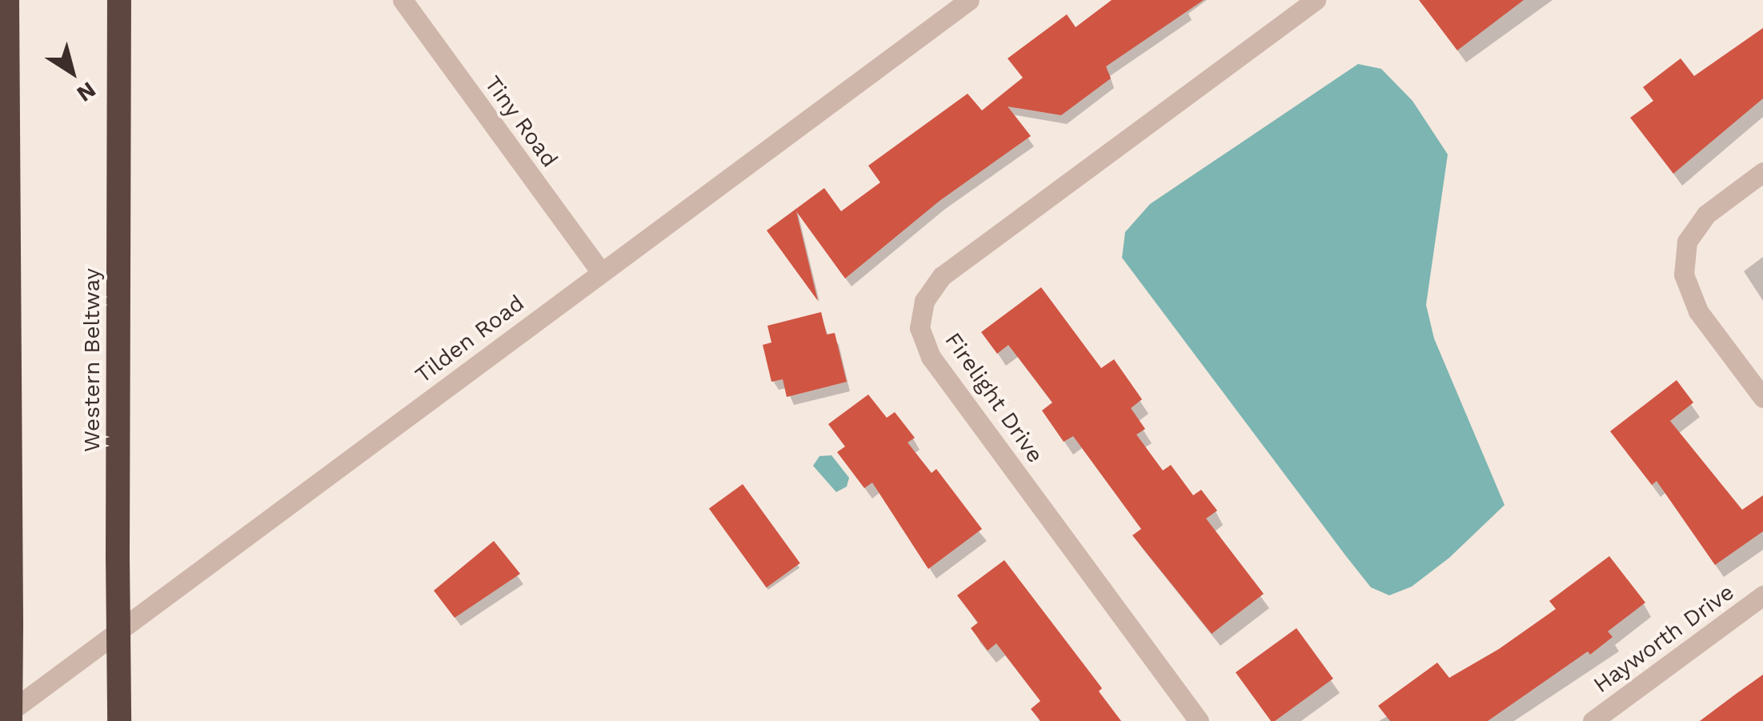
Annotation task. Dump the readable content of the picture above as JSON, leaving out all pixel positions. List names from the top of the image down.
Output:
{
  "streets": {
    "highway": ["Western Beltway"],
    "street": [
      "Tiny Road",
      "Tilden Road",
      "Firelight Drive",
      "Hayworth Drive"
    ]
  },
  "crossings": [
    ["Tiny Road", "Tilden Road"]
  ],
  "north": "bottom right"
}
